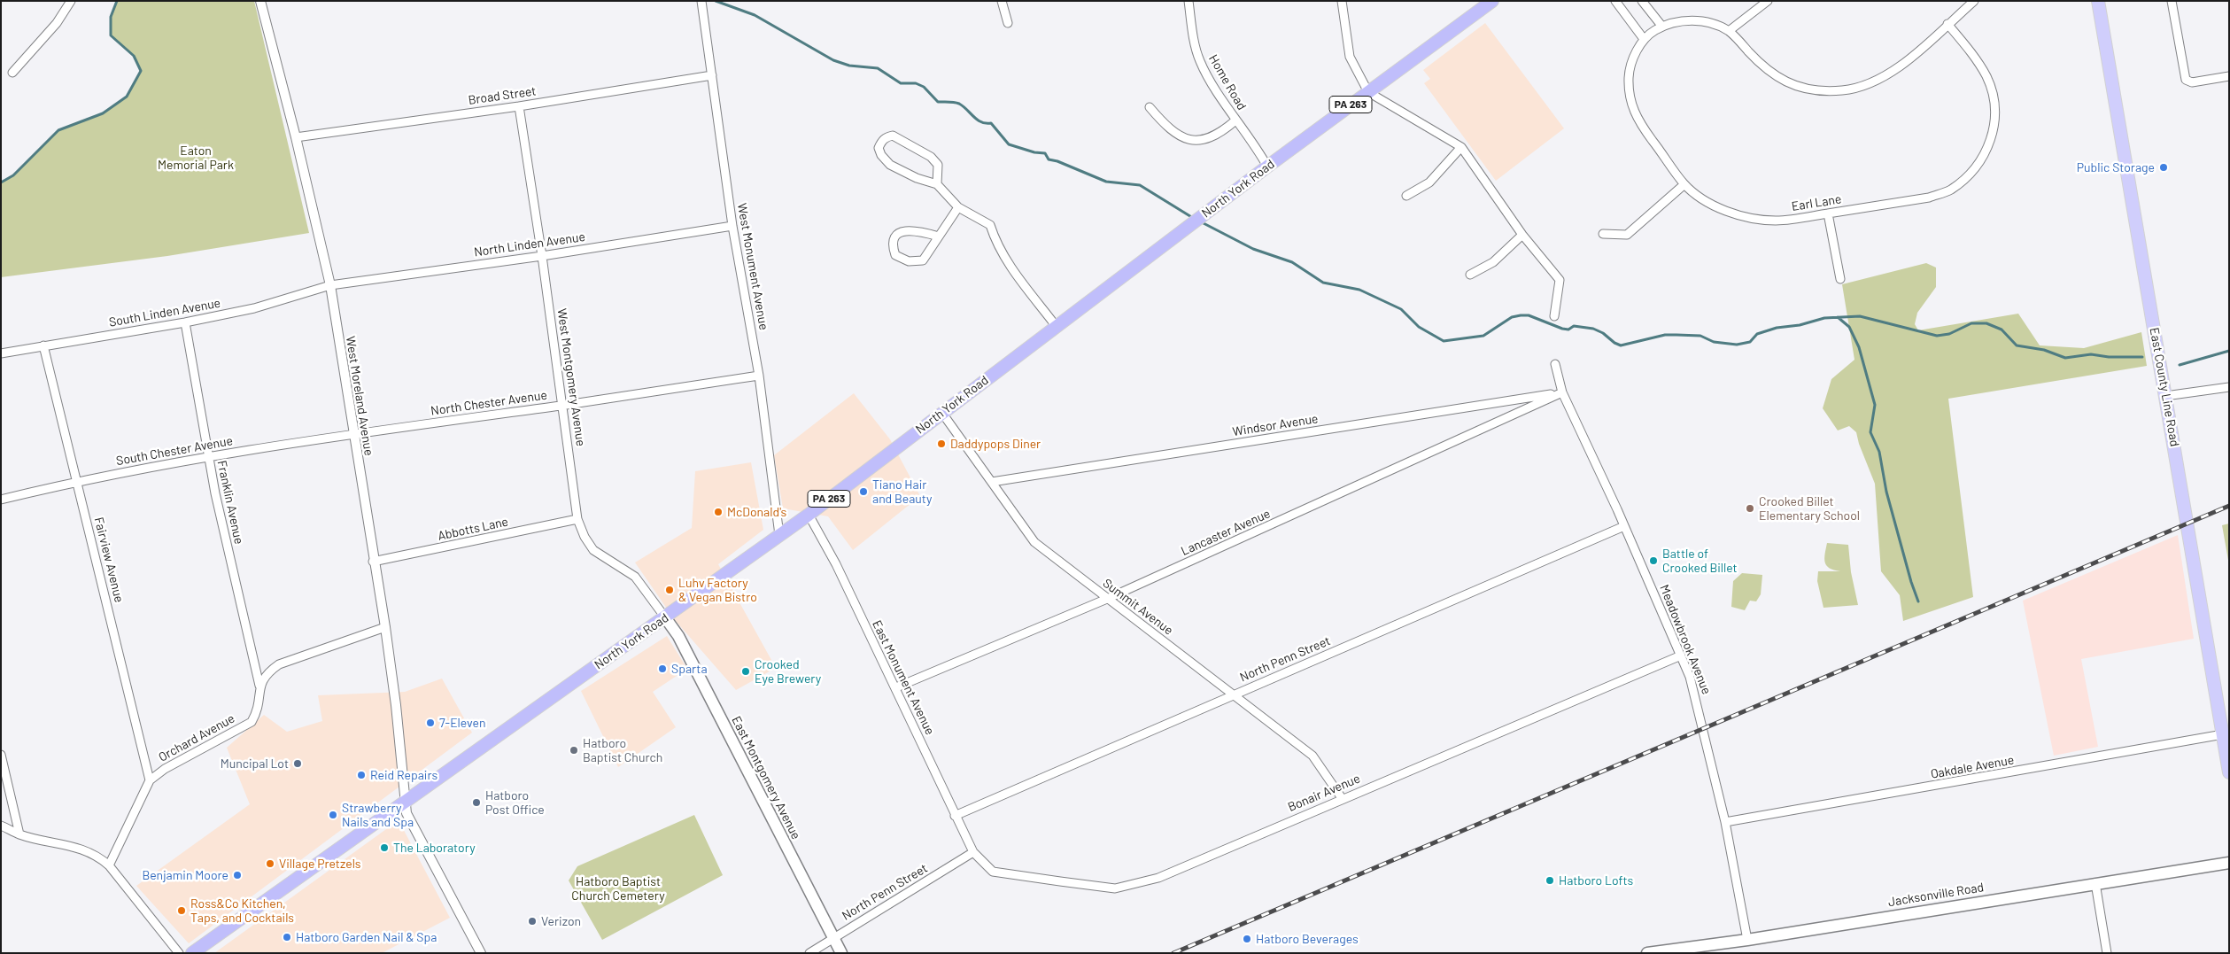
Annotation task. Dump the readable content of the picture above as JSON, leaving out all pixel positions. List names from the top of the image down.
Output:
{
  "streets": {
    "highway": ["PA 263", "North York Road"],
    "main road": ["East County Line Road", "East Montgomery Avenue", "Jacksonville Road"],
    "street": [
      "Home Road",
      "Broad Street",
      "Earl Lane",
      "North Linden Avenue",
      "West Monument Avenue",
      "South Linden Avenue",
      "West Montgomery Avenue",
      "West Moreland Avenue",
      "North Chester Avenue",
      "Windsor Avenue",
      "South Chester Avenue",
      "Franklin Avenue",
      "Abbotts Lane",
      "Lancaster Avenue",
      "Fairview Avenue",
      "Summit Avenue",
      "Meadowbrook Avenue",
      "North Penn Street",
      "East Monument Avenue",
      "Orchard Avenue",
      "Oakdale Avenue",
      "Bonair Avenue"
    ]
  },
  "crossings": [
    ["Home Road", "North York Road"],
    ["Broad Street", "West Monument Avenue"],
    ["Broad Street", "West Montgomery Avenue"],
    ["Broad Street", "West Moreland Avenue"],
    ["PA 263", "North York Road"],
    ["PA 263", "West Moreland Avenue"],
    ["North York Road", "West Monument Avenue"],
    ["North York Road", "West Montgomery Avenue"],
    ["North York Road", "West Moreland Avenue"],
    ["North York Road", "Summit Avenue"],
    ["North York Road", "East Monument Avenue"],
    ["North York Road", "East Montgomery Avenue"],
    ["North Linden Avenue", "West Monument Avenue"],
    ["North Linden Avenue", "South Linden Avenue"],
    ["North Linden Avenue", "West Montgomery Avenue"],
    ["North Linden Avenue", "West Moreland Avenue"],
    ["West Monument Avenue", "North Chester Avenue"],
    ["South Linden Avenue", "West Moreland Avenue"],
    ["South Linden Avenue", "Franklin Avenue"],
    ["South Linden Avenue", "Fairview Avenue"],
    ["West Montgomery Avenue", "North Chester Avenue"],
    ["West Montgomery Avenue", "Abbotts Lane"],
    ["West Montgomery Avenue", "East Montgomery Avenue"],
    ["East County Line Road", "Oakdale Avenue"],
    ["West Moreland Avenue", "North Chester Avenue"],
    ["West Moreland Avenue", "South Chester Avenue"],
    ["West Moreland Avenue", "Abbotts Lane"],
    ["North Chester Avenue", "South Chester Avenue"],
    ["Windsor Avenue", "Lancaster Avenue"],
    ["Windsor Avenue", "Summit Avenue"],
    ["Windsor Avenue", "Meadowbrook Avenue"],
    ["South Chester Avenue", "Franklin Avenue"],
    ["South Chester Avenue", "Fairview Avenue"],
    ["Franklin Avenue", "Orchard Avenue"],
    ["Lancaster Avenue", "Summit Avenue"],
    ["Lancaster Avenue", "Meadowbrook Avenue"],
    ["Lancaster Avenue", "East Monument Avenue"],
    ["Fairview Avenue", "Orchard Avenue"],
    ["Summit Avenue", "North Penn Street"],
    ["Summit Avenue", "Bonair Avenue"],
    ["Meadowbrook Avenue", "North Penn Street"],
    ["Meadowbrook Avenue", "Oakdale Avenue"],
    ["Meadowbrook Avenue", "Bonair Avenue"],
    ["Meadowbrook Avenue", "Jacksonville Road"],
    ["North Penn Street", "East Monument Avenue"],
    ["North Penn Street", "East Montgomery Avenue"],
    ["North Penn Street", "Bonair Avenue"],
    ["East Monument Avenue", "Bonair Avenue"]
  ],
  "parks": ["Eaton Memorial Park", "Hatboro Baptist Church Cemetery"],
  "places": [
    "Public Storage",
    "Daddypops Diner",
    "Tiano Hair and Beauty",
    "Crooked Billet Elementary School",
    "McDonald's",
    "Battle of Crooked Billet",
    "Luhv Factory & Vegan Bistro",
    "Sparta",
    "Crooked Eye Brewery",
    "7-Eleven",
    "Hatboro Baptist Church",
    "Muncipal Lot",
    "Reid Repairs",
    "Hatboro Post Office",
    "Strawberry Nails and Spa",
    "The Laboratory",
    "Village Pretzels",
    "Benjamin Moore",
    "Hatboro Lofts",
    "Ross&Co Kitchen, Taps, and Cocktails",
    "Verizon",
    "Hatboro Garden Nail & Spa",
    "Hatboro Beverages"
  ]
}
